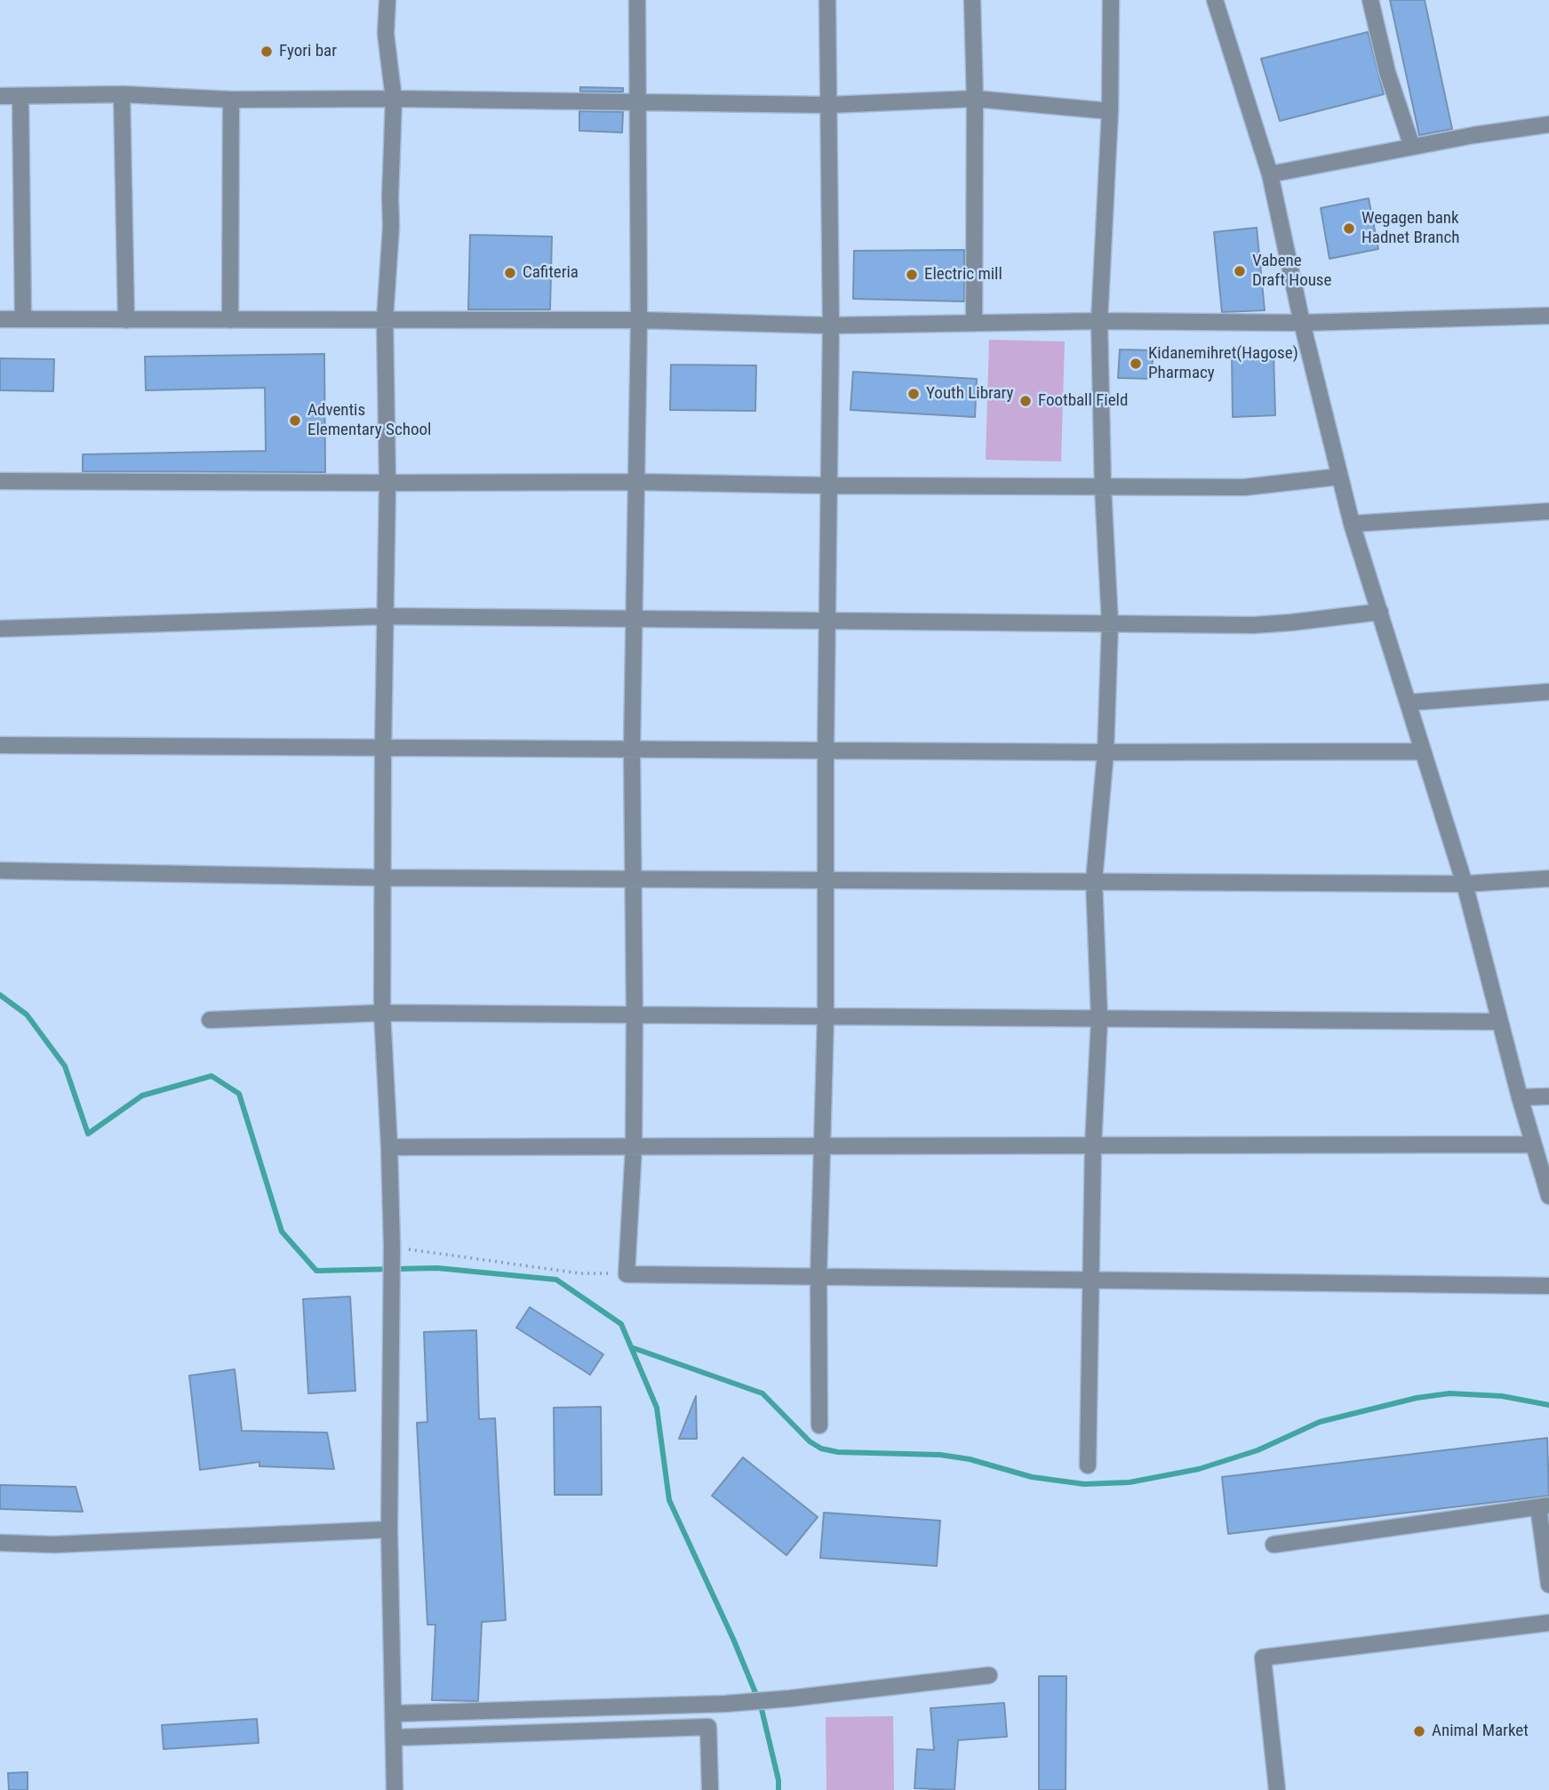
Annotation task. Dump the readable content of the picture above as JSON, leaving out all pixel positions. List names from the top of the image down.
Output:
{
  "places": [
    "Fyori bar",
    "Wegagen bank Hadnet Branch",
    "Vabene Draft House",
    "Cafiteria",
    "Electric mill",
    "Kidanemihret(Hagose) Pharmacy",
    "Youth Library",
    "Football Field",
    "Adventis Elementary School",
    "Animal Market"
  ]
}
